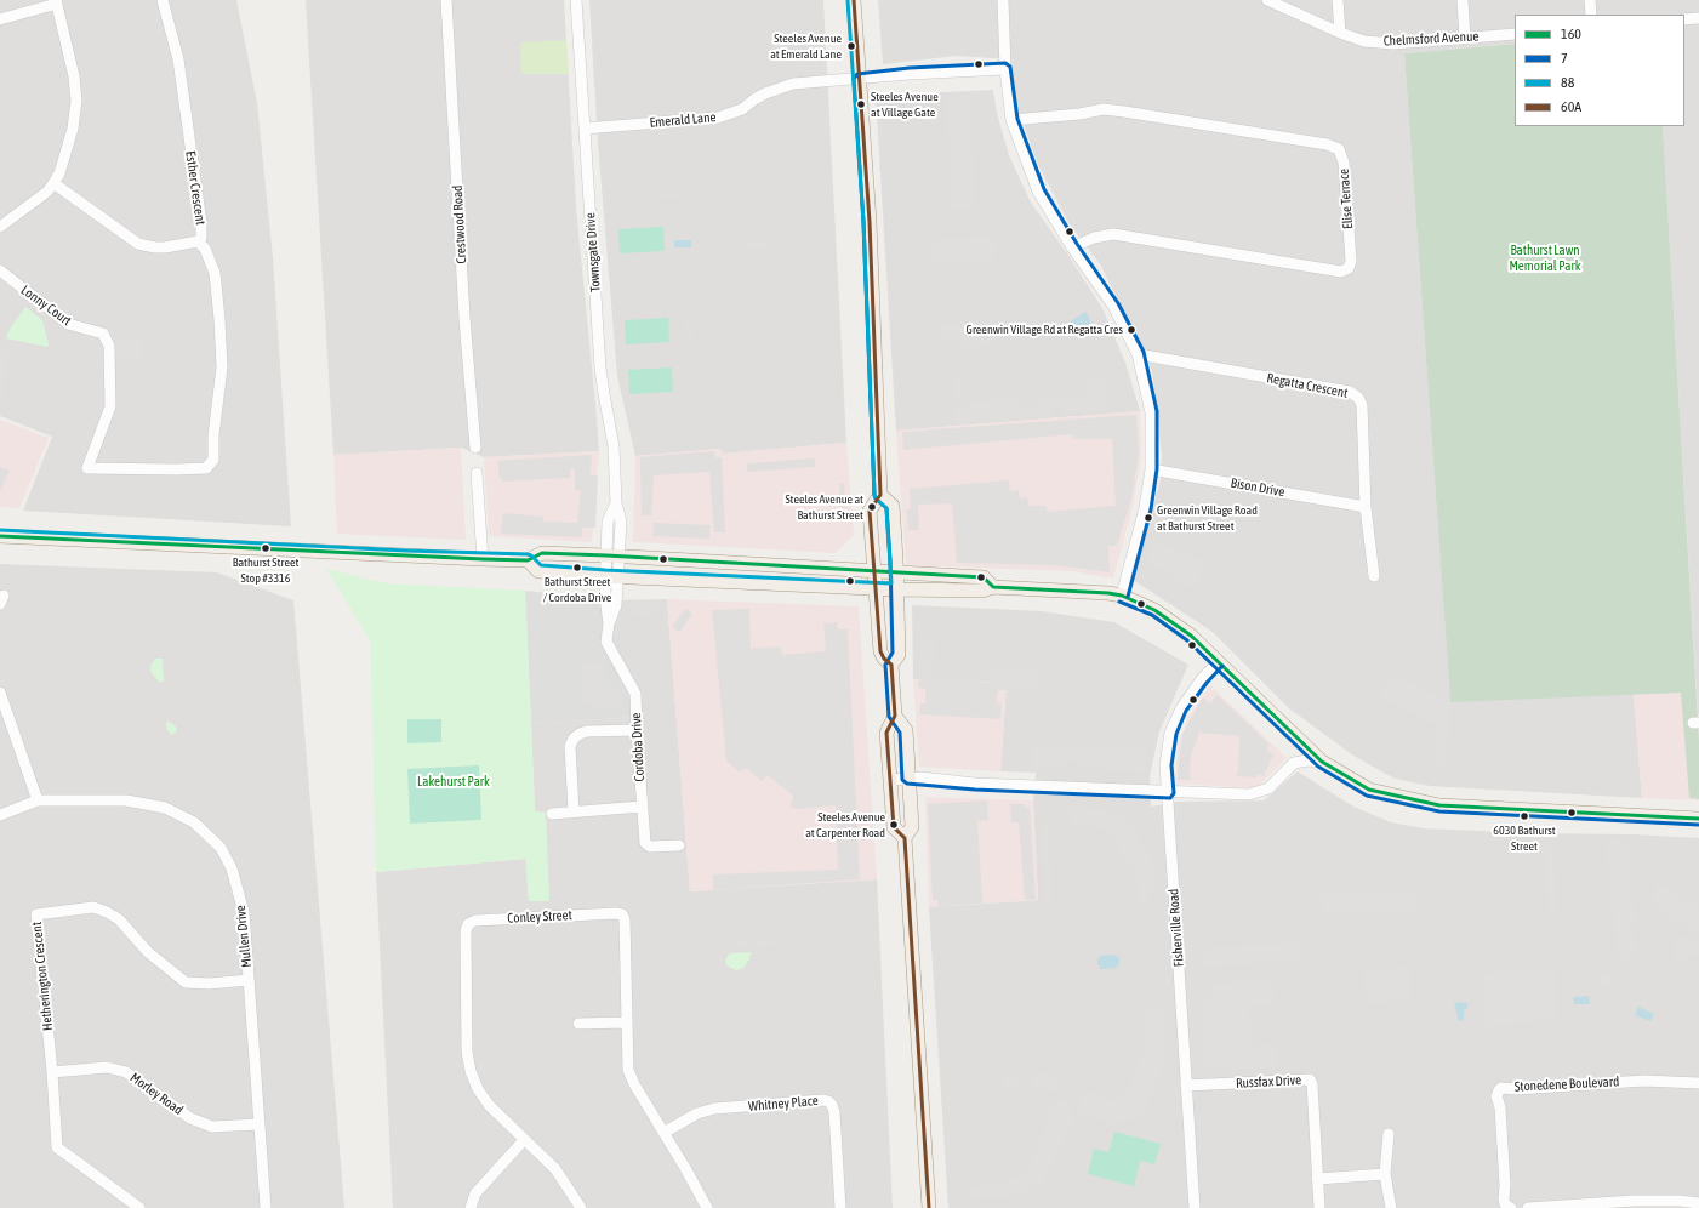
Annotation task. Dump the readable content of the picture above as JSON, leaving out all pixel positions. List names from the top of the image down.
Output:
{
  "streets": {
    "street": [
      "Chelmsford Avenue",
      "Emerald Lane",
      "Esther Crescent",
      "Elise Terrace",
      "Crestwood Road",
      "Townsgate Drive",
      "Lonny Court",
      "Regatta Crescent",
      "Bison Drive",
      "Cordoba Drive",
      "Conley Street",
      "Fisherville Road",
      "Mullen Drive",
      "Hetherington Crescent",
      "Russfax Drive",
      "Stonedene Boulevard",
      "Morley Road",
      "Whitney Place"
    ]
  },
  "crossings": [
    ["Emerald Lane", "Townsgate Drive"],
    ["Esther Crescent", "Lonny Court"],
    ["Townsgate Drive", "Cordoba Drive"],
    ["Regatta Crescent", "Bison Drive"],
    ["Conley Street", "Whitney Place"],
    ["Fisherville Road", "Russfax Drive"],
    ["Mullen Drive", "Hetherington Crescent"],
    ["Mullen Drive", "Morley Road"],
    ["Hetherington Crescent", "Morley Road"]
  ],
  "parks": ["Bathurst Lawn Memorial Park", "Lakehurst Park"],
  "places": [
    "Steeles Avenue at Emerald Lane",
    "Steeles Avenue at Village Gate",
    "Greenwin Village Rd at Regatta Cres",
    "Steeles Avenue at Bathurst Street",
    "Greenwin Village Road at Bathurst Street",
    "Bathurst Street Stop #3316",
    "Bathurst Street / Cordoba Drive",
    "6030 Bathurst Street",
    "Steeles Avenue at Carpenter Road"
  ],
  "lines": [
    "transit line 88",
    "transit line 60A",
    "transit line 7",
    "transit line 160"
  ],
  "legend": [
    "160",
    "7",
    "88",
    "60A"
  ]
}
